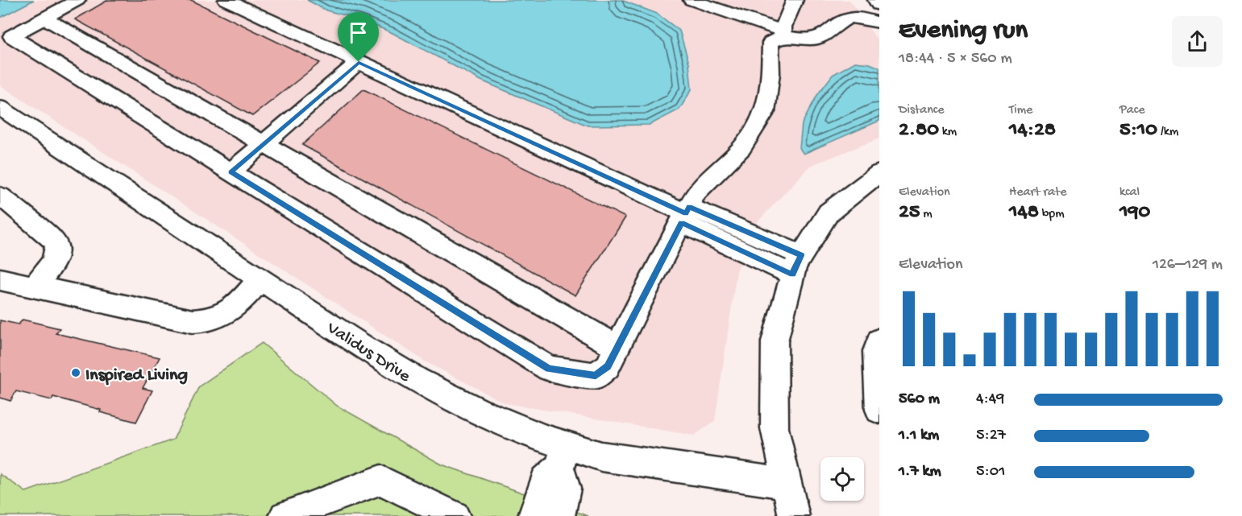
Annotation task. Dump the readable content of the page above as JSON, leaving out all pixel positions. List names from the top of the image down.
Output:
{
  "streets": {
    "street": ["Validus Drive"]
  },
  "places": ["Inspired Living"],
  "page": {
    "heading": ["Evening run", "18:44 · 5 × 560 m"],
    "stats": [
      ["Distance", "2.80 km"],
      ["Time", "14:28"],
      ["Pace", "5:10 /km"],
      ["Elevation", "25 m"],
      ["Heart rate", "148 bpm"],
      ["kcal", "190"]
    ],
    "chart": ["Elevation", "126–129 m"],
    "list": [
      {
        "name": "560 m",
        "note": "4:49"
      },
      {
        "name": "1.1 km",
        "note": "5:27"
      },
      {
        "name": "1.7 km",
        "note": "5:01"
      }
    ]
  }
}
